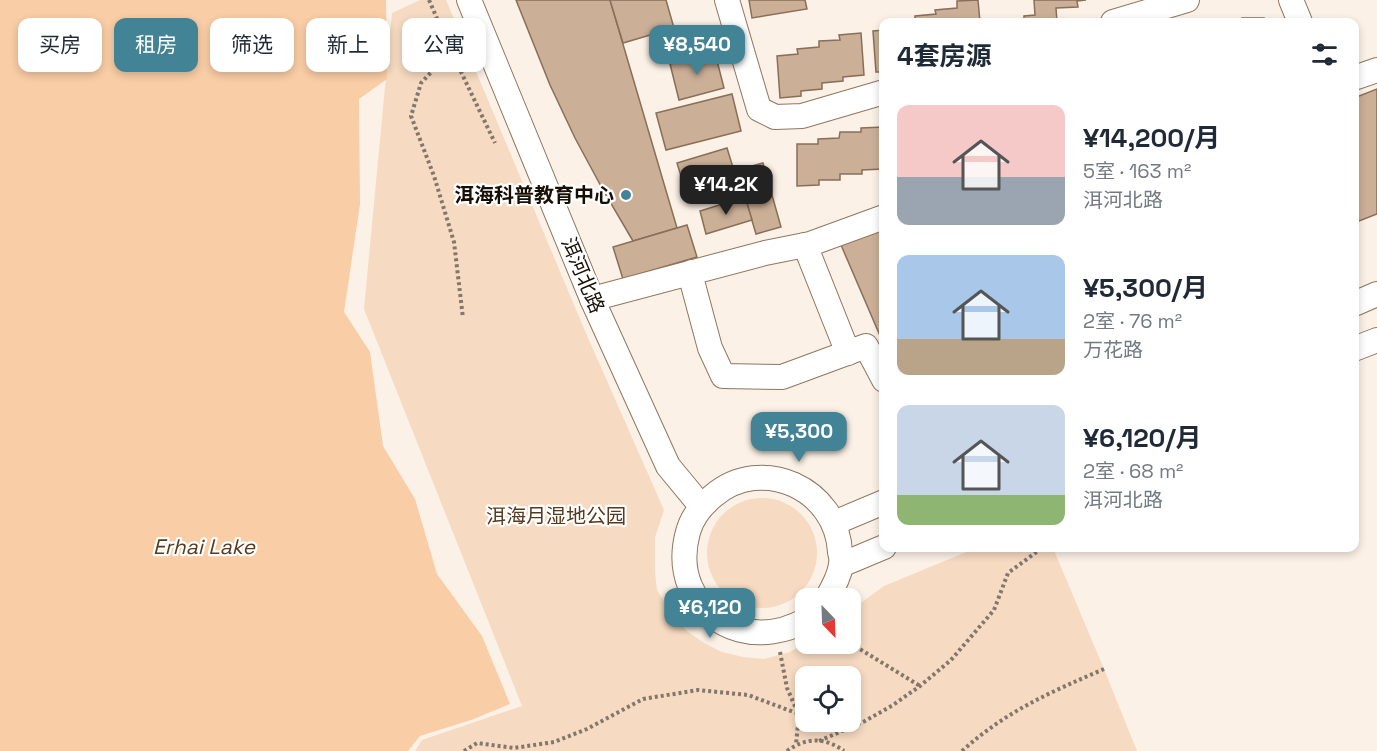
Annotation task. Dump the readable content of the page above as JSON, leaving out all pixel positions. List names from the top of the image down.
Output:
{
  "streets": {
    "street": ["洱河北路"]
  },
  "water": ["Erhai Lake"],
  "parks": ["洱海月湿地公园"],
  "places": ["洱海科普教育中心"],
  "north": "bottom right",
  "page": {
    "chip": [
      "买房",
      "租房",
      "筛选",
      "新上",
      "公寓"
    ],
    "heading": "4套房源",
    "price": [
      "¥8,540",
      "¥14.2K",
      "¥5,300",
      "¥6,120"
    ],
    "list": [
      {
        "name": "¥14,200/月",
        "note": "5室 · 163 m² · 洱河北路"
      },
      {
        "name": "¥5,300/月",
        "note": "2室 · 76 m² · 万花路"
      },
      {
        "name": "¥6,120/月",
        "note": "2室 · 68 m² · 洱河北路"
      }
    ]
  }
}
